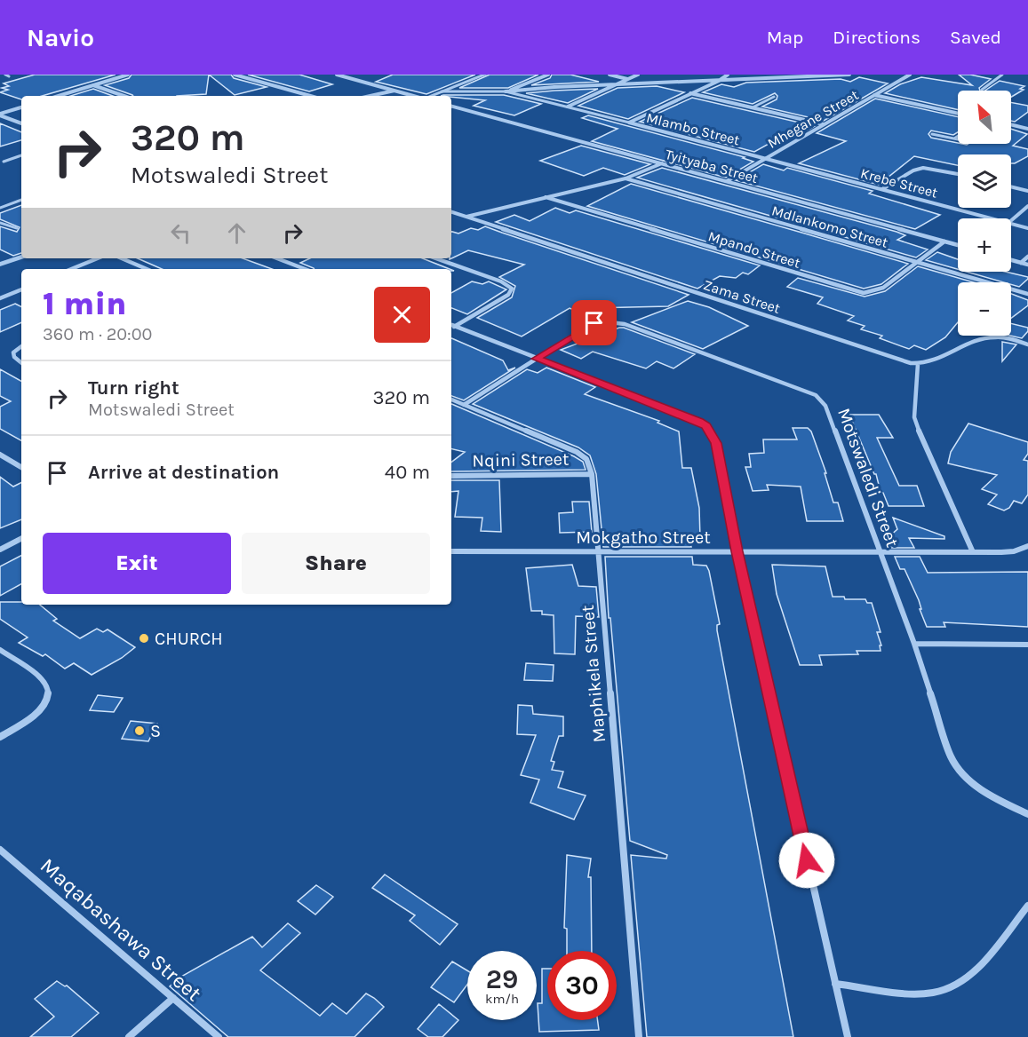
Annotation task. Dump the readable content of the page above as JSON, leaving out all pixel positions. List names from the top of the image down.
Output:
{
  "streets": {
    "street": [
      "Mhegane Street",
      "Mlambo Street",
      "Tyityaba Street",
      "Krebe Street",
      "Mdlankomo Street",
      "Mpando Street",
      "Zama Street",
      "Nqini Street",
      "Motswaledi Street",
      "Mokgatho Street",
      "Maphikela Street",
      "Maqabashawa Street"
    ]
  },
  "crossings": [
    ["Mhegane Street", "Mlambo Street"],
    ["Mhegane Street", "Tyityaba Street"],
    ["Mhegane Street", "Krebe Street"],
    ["Mlambo Street", "Krebe Street"],
    ["Tyityaba Street", "Mpando Street"],
    ["Mdlankomo Street", "Mpando Street"],
    ["Nqini Street", "Maphikela Street"],
    ["Motswaledi Street", "Mokgatho Street"],
    ["Motswaledi Street", "Maphikela Street"],
    ["Mokgatho Street", "Maphikela Street"]
  ],
  "places": ["CHURCH", "S"],
  "north": "top left",
  "page": {
    "header": "Navio",
    "nav": ["Map", "Directions", "Saved"],
    "map_buttons": ["+", "−"],
    "turn": ["320 m", "Motswaledi Street"],
    "heading": ["1 min", "360 m · 20:00"],
    "list": [
      {
        "name": "Turn right",
        "note": "Motswaledi Street",
        "value": "320 m"
      },
      {
        "name": "Arrive at destination",
        "value": "40 m"
      }
    ],
    "buttons": ["Exit", "Share"],
    "speed": "29 km/h",
    "limit": "30"
  }
}
